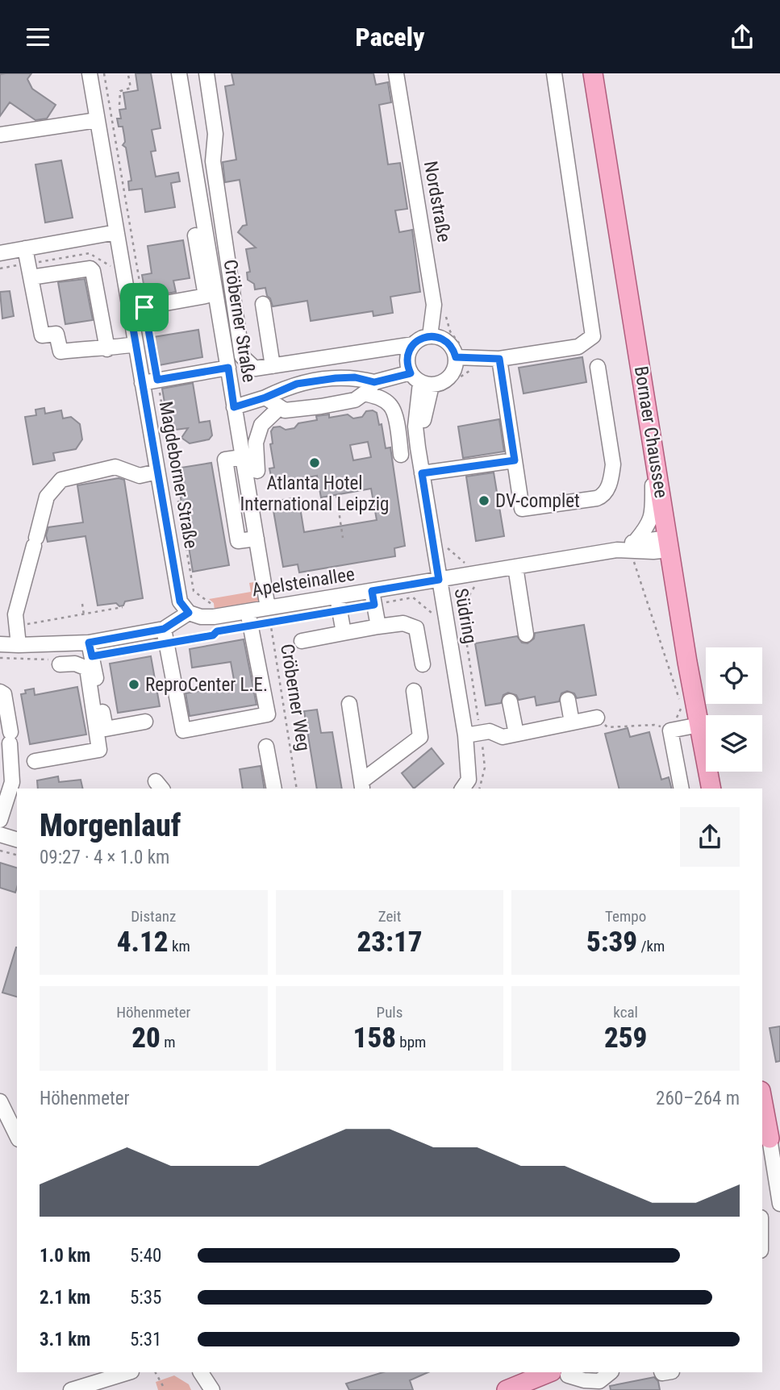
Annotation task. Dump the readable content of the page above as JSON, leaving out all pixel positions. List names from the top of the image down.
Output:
{
  "streets": {
    "main road": ["Bornaer Chaussee"],
    "street": [
      "Nordstraße",
      "Cröberner Straße",
      "Magdeborner Straße",
      "Apelsteinallee",
      "Südring"
    ],
    "path": ["Cröberner Weg"]
  },
  "crossings": [
    ["Nordstraße", "Südring"],
    ["Cröberner Straße", "Apelsteinallee"],
    ["Cröberner Straße", "Cröberner Weg"],
    ["Bornaer Chaussee", "Apelsteinallee"],
    ["Magdeborner Straße", "Apelsteinallee"],
    ["Apelsteinallee", "Südring"],
    ["Apelsteinallee", "Cröberner Weg"]
  ],
  "places": ["Atlanta Hotel International Leipzig", "DV-complet", "ReproCenter L.E."],
  "page": {
    "header": "Pacely",
    "heading": ["Morgenlauf", "09:27 · 4 × 1.0 km"],
    "stats": [
      ["Distanz", "4.12 km"],
      ["Zeit", "23:17"],
      ["Tempo", "5:39 /km"],
      ["Höhenmeter", "20 m"],
      ["Puls", "158 bpm"],
      ["kcal", "259"]
    ],
    "chart": ["Höhenmeter", "260–264 m"],
    "list": [
      {
        "name": "1.0 km",
        "note": "5:40"
      },
      {
        "name": "2.1 km",
        "note": "5:35"
      },
      {
        "name": "3.1 km",
        "note": "5:31"
      }
    ]
  }
}
